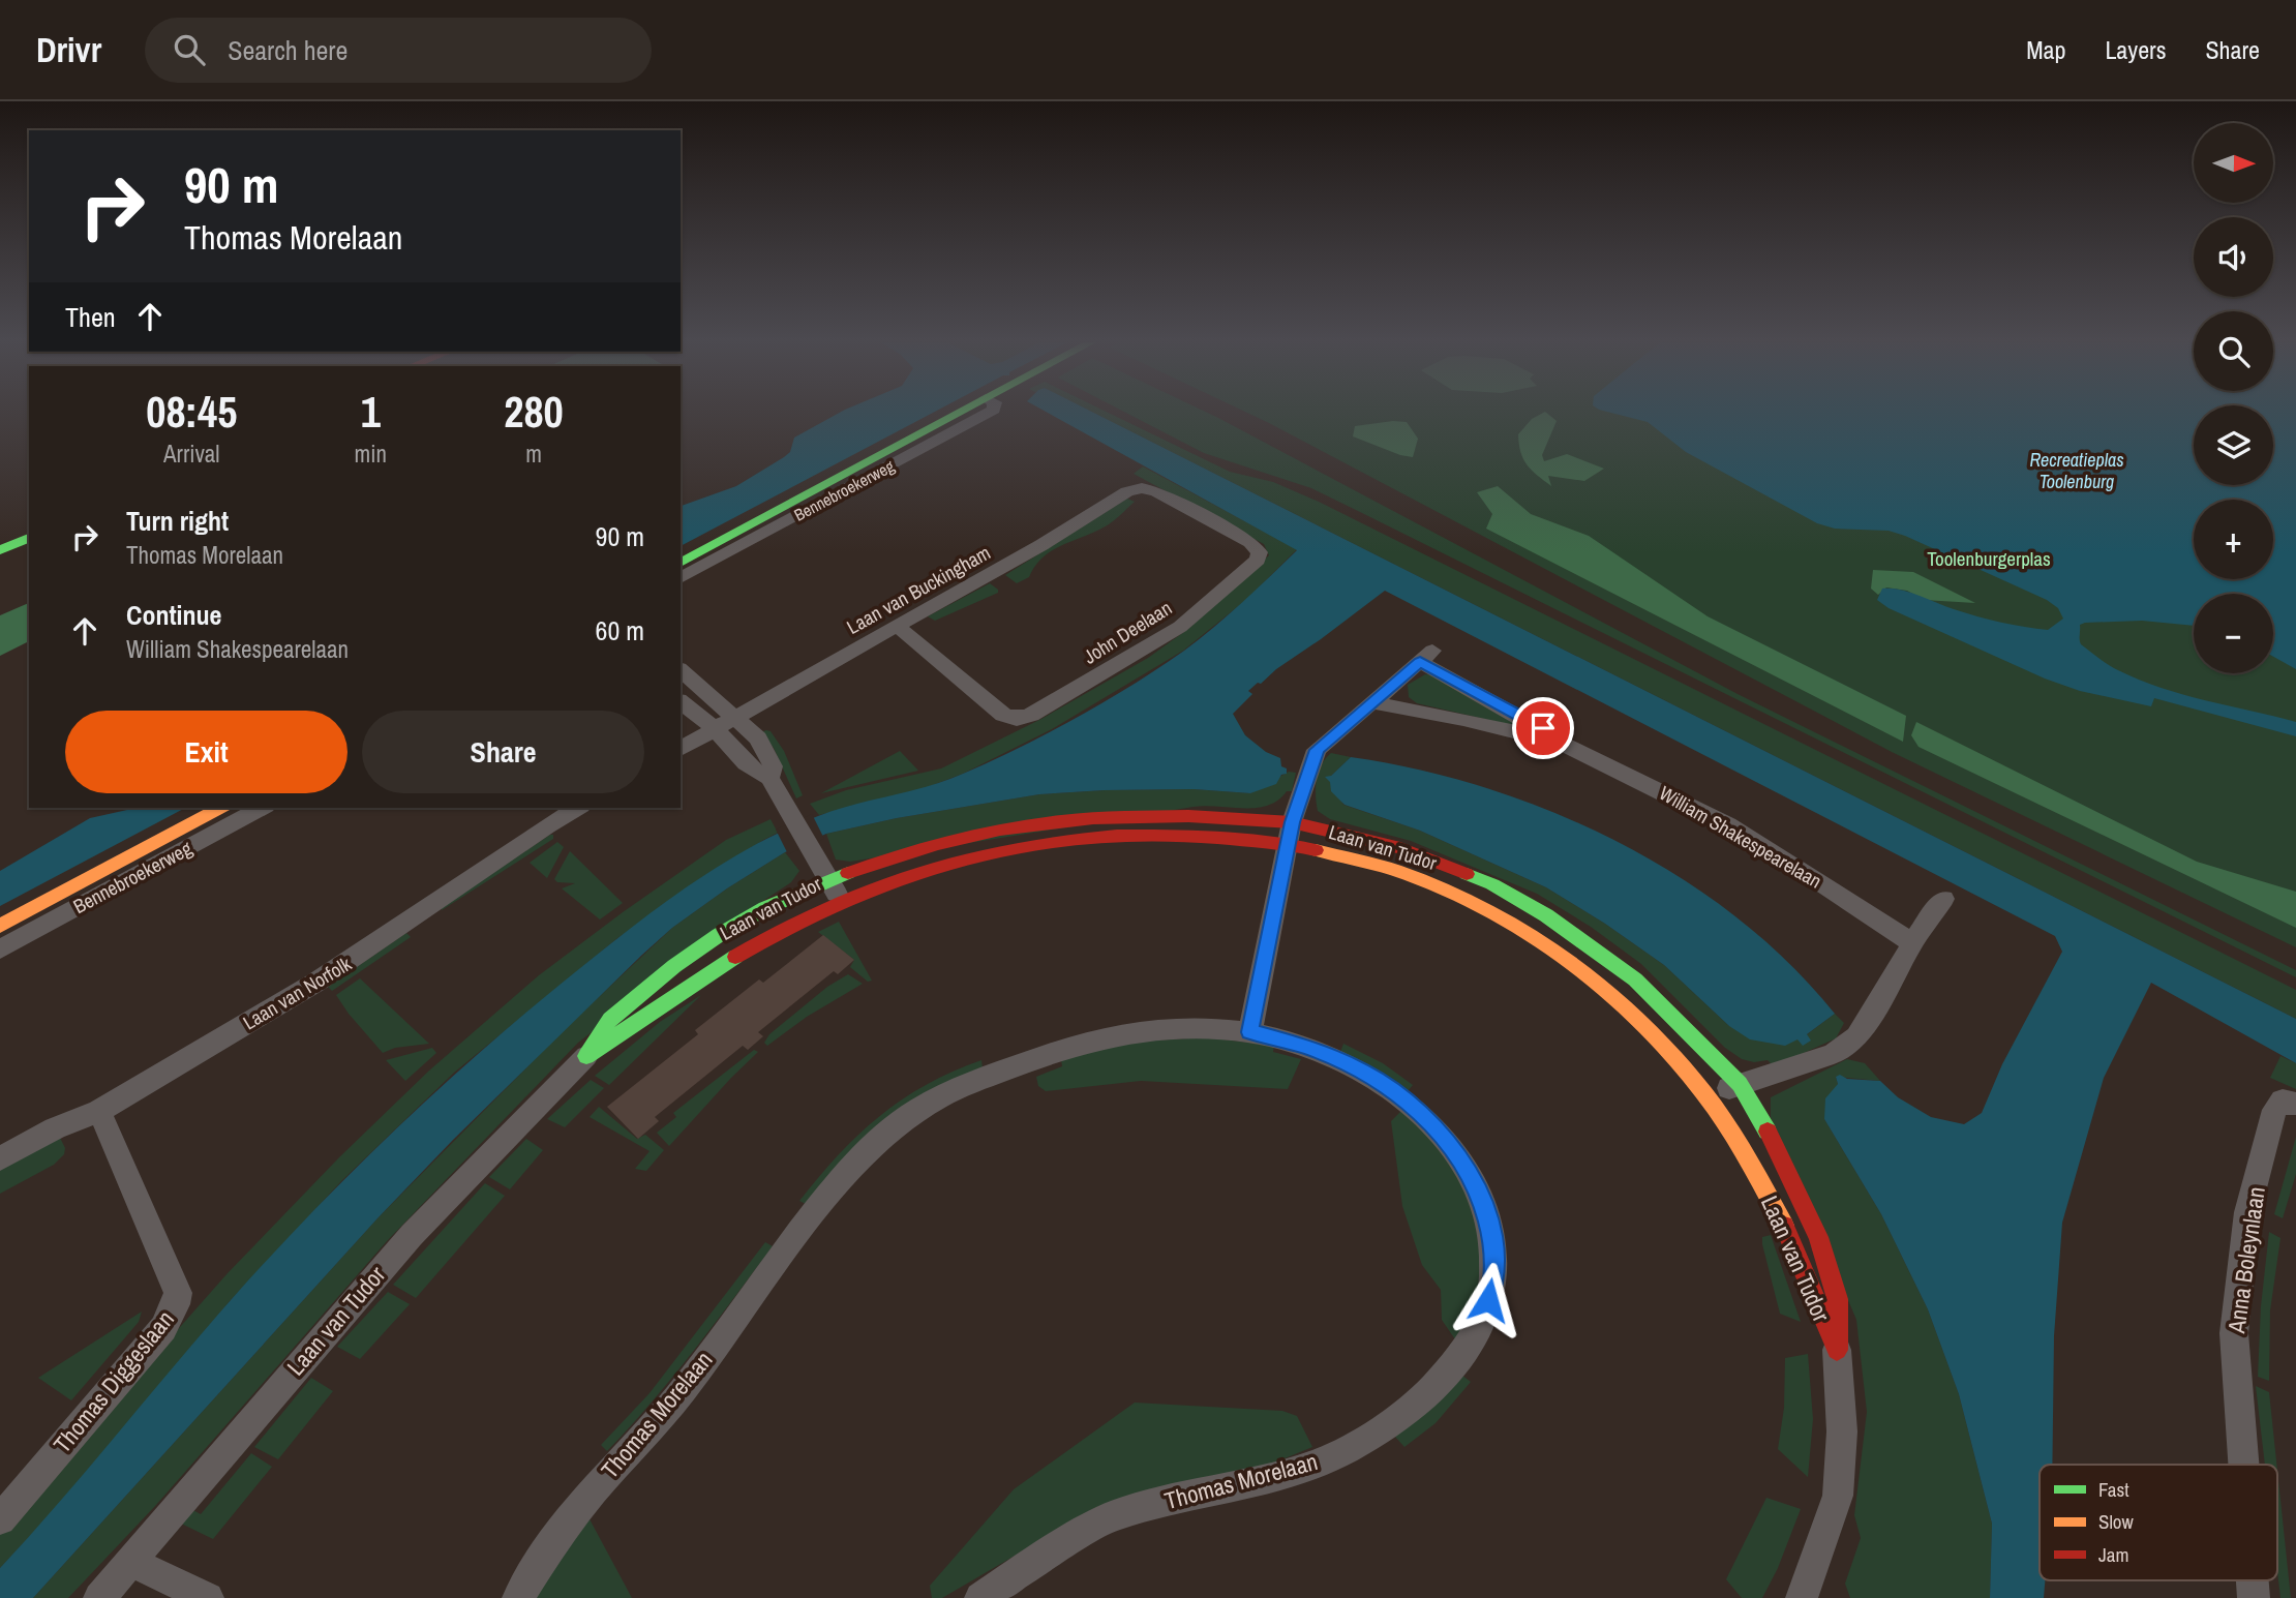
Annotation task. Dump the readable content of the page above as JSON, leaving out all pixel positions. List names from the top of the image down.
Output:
{
  "streets": {
    "street": [
      "Bennebroekerweg",
      "Laan van Buckingham",
      "John Deelaan",
      "William Shakespearelaan",
      "Laan van Tudor",
      "Laan van Norfolk",
      "Anna Boleynlaan",
      "Thomas Diggeslaan",
      "Thomas Morelaan"
    ]
  },
  "crossings": [
    ["Laan van Buckingham", "John Deelaan"],
    ["William Shakespearelaan", "Laan van Tudor"],
    ["Laan van Norfolk", "Thomas Diggeslaan"]
  ],
  "water": ["Recreatieplas Toolenburg"],
  "parks": ["Toolenburgerplas"],
  "legend": ["Fast", "Slow", "Jam"],
  "north": "right",
  "page": {
    "header": "Drivr",
    "search": "Search here",
    "nav": ["Map", "Layers", "Share"],
    "map_buttons": ["+", "−"],
    "turn": ["90 m", "Thomas Morelaan"],
    "then": "Then",
    "eta": [
      "08:45",
      "Arrival",
      "1",
      "min",
      "280",
      "m"
    ],
    "list": [
      {
        "name": "Turn right",
        "note": "Thomas Morelaan",
        "value": "90 m"
      },
      {
        "name": "Continue",
        "note": "William Shakespearelaan",
        "value": "60 m"
      }
    ],
    "buttons": ["Exit", "Share"]
  }
}
